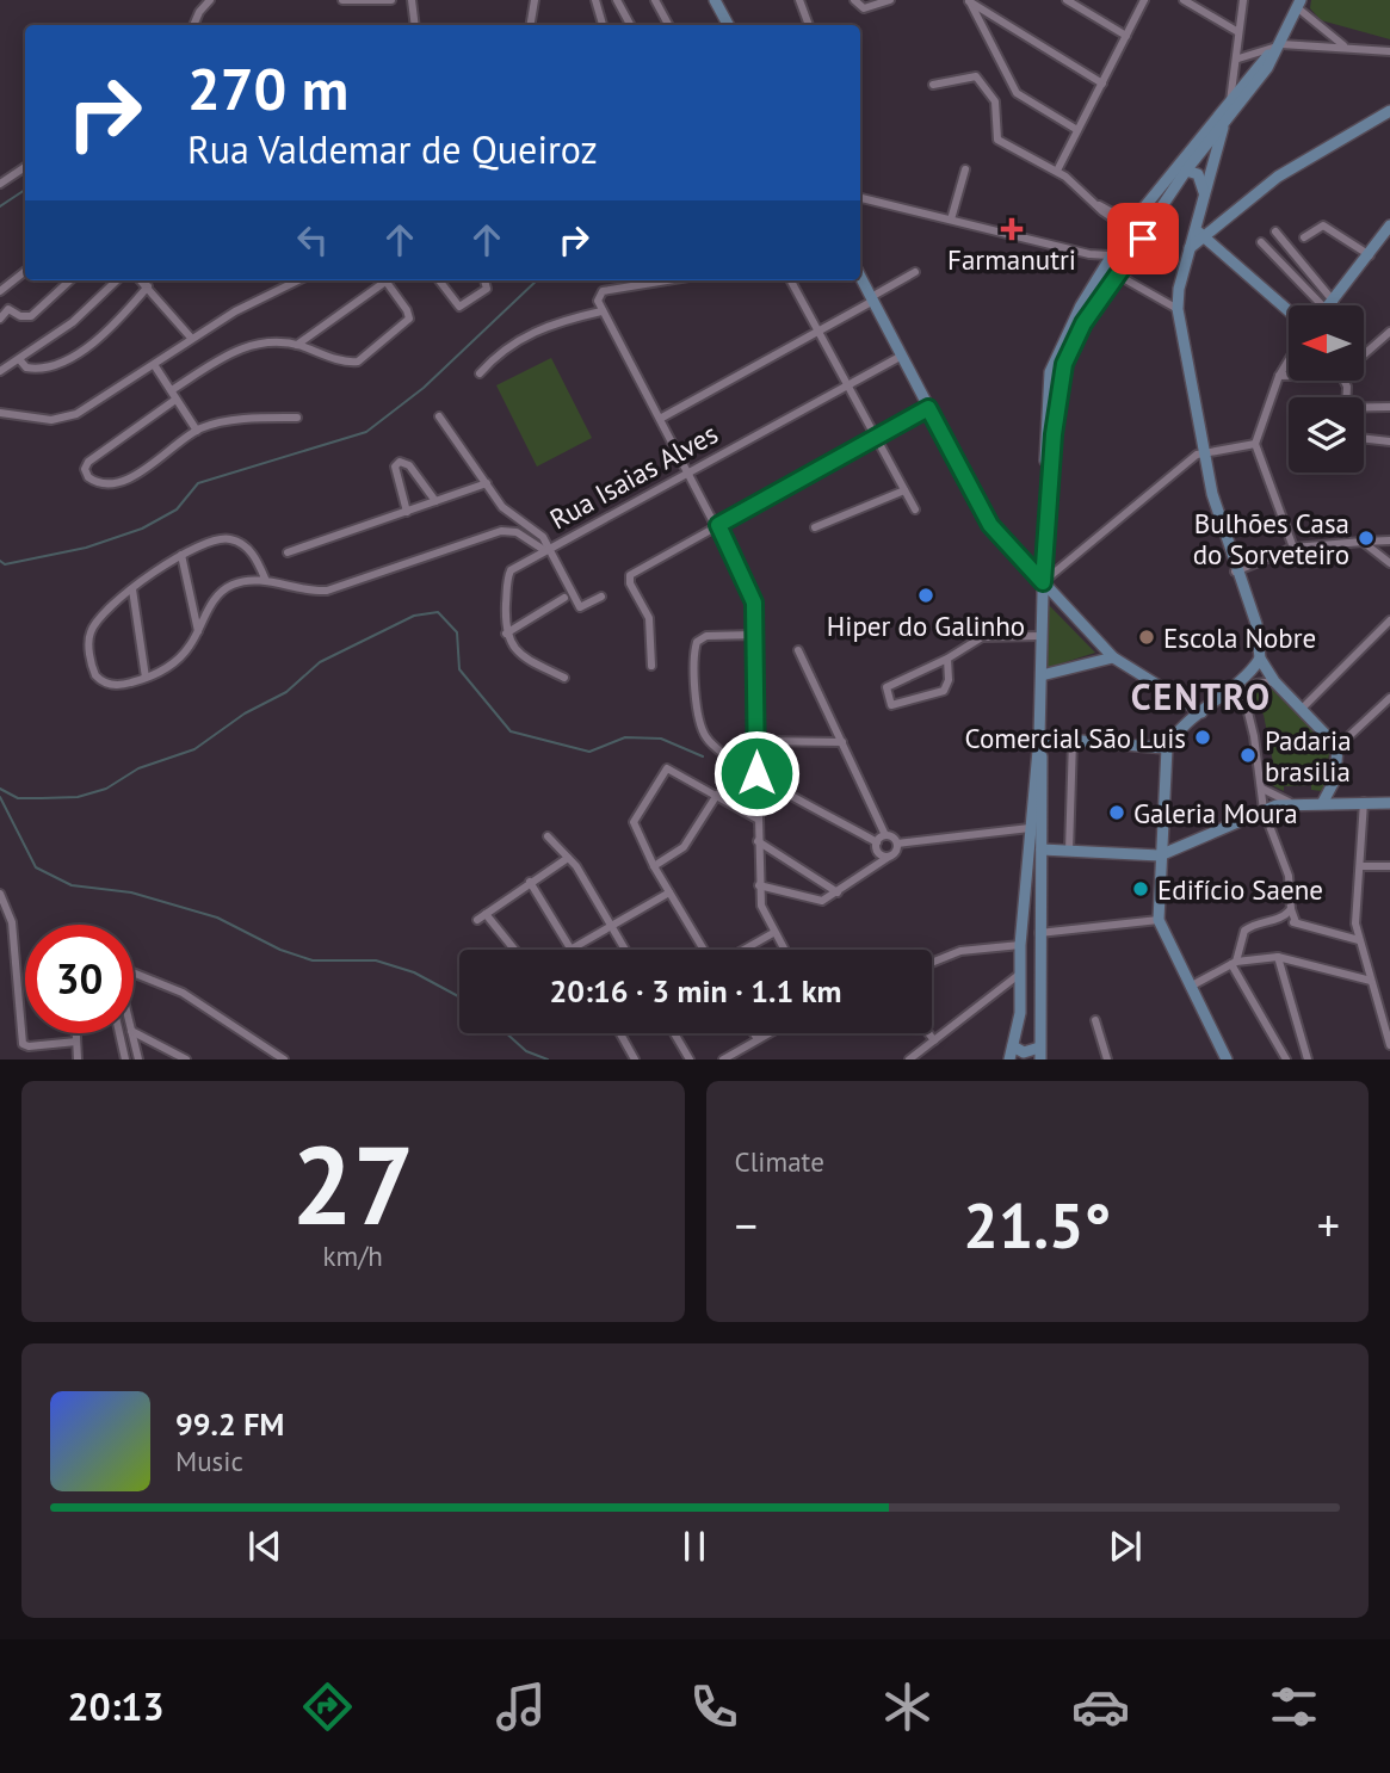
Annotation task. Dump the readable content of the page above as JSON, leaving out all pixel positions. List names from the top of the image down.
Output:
{
  "streets": {
    "street": ["Rua Isaias Alves"]
  },
  "districts": ["CENTRO"],
  "places": {
    "health": ["Farmanutri"],
    "other": [
      "Bulhões Casa do Sorveteiro",
      "Hiper do Galinho",
      "Escola Nobre",
      "Comercial São Luis",
      "Padaria brasilia",
      "Galeria Moura",
      "Edifício Saene"
    ]
  },
  "north": "left",
  "page": {
    "turn": ["270 m", "Rua Valdemar de Queiroz"],
    "limit": "30",
    "trip": "20:16 · 3 min · 1.1 km",
    "tile": [
      ["27", "km/h"],
      "Climate"
    ],
    "heat": ["−", "21.5°", "+"],
    "song": ["99.2 FM", "Music"],
    "tabs": "20:13"
  }
}
